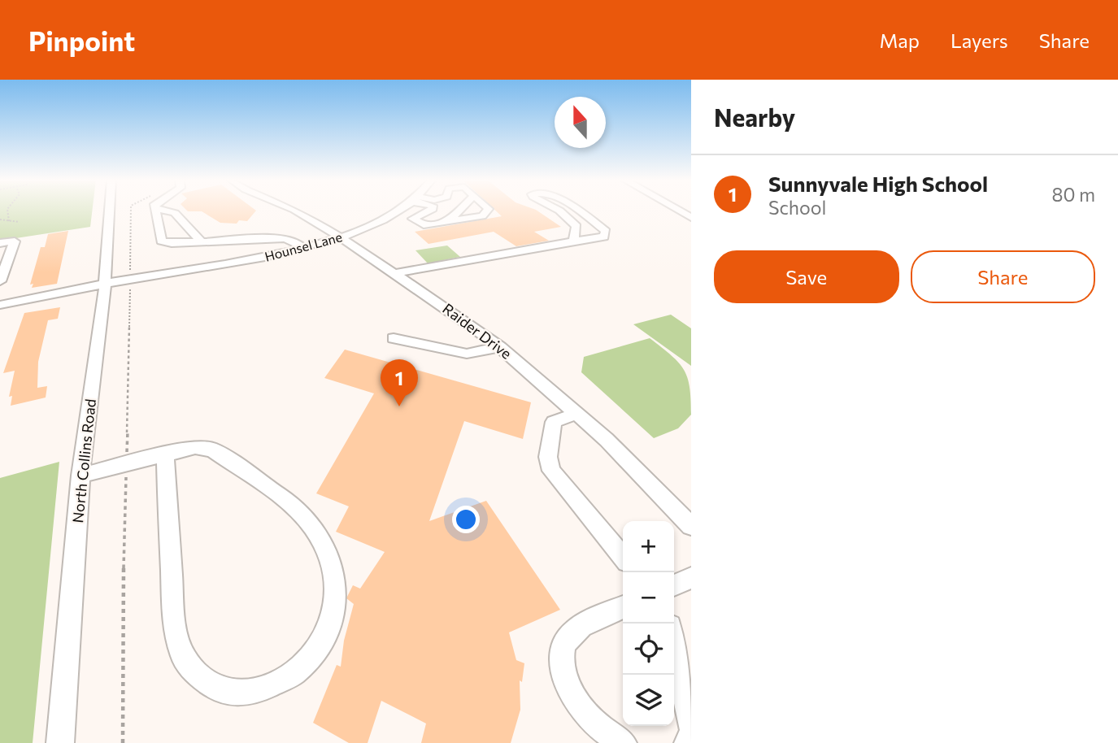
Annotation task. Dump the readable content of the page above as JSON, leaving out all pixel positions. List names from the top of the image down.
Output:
{
  "streets": {
    "street": ["Hounsel Lane", "Raider Drive", "North Collins Road"]
  },
  "crossings": [
    ["Hounsel Lane", "Raider Drive"],
    ["Hounsel Lane", "North Collins Road"]
  ],
  "north": "top",
  "page": {
    "header": "Pinpoint",
    "nav": ["Map", "Layers", "Share"],
    "heading": "Nearby",
    "list": [
      {
        "mark": "1",
        "name": "Sunnyvale High School",
        "note": "School",
        "value": "80 m"
      }
    ],
    "buttons": ["Save", "Share"],
    "pins": "1",
    "map_buttons": ["+", "−"]
  }
}
